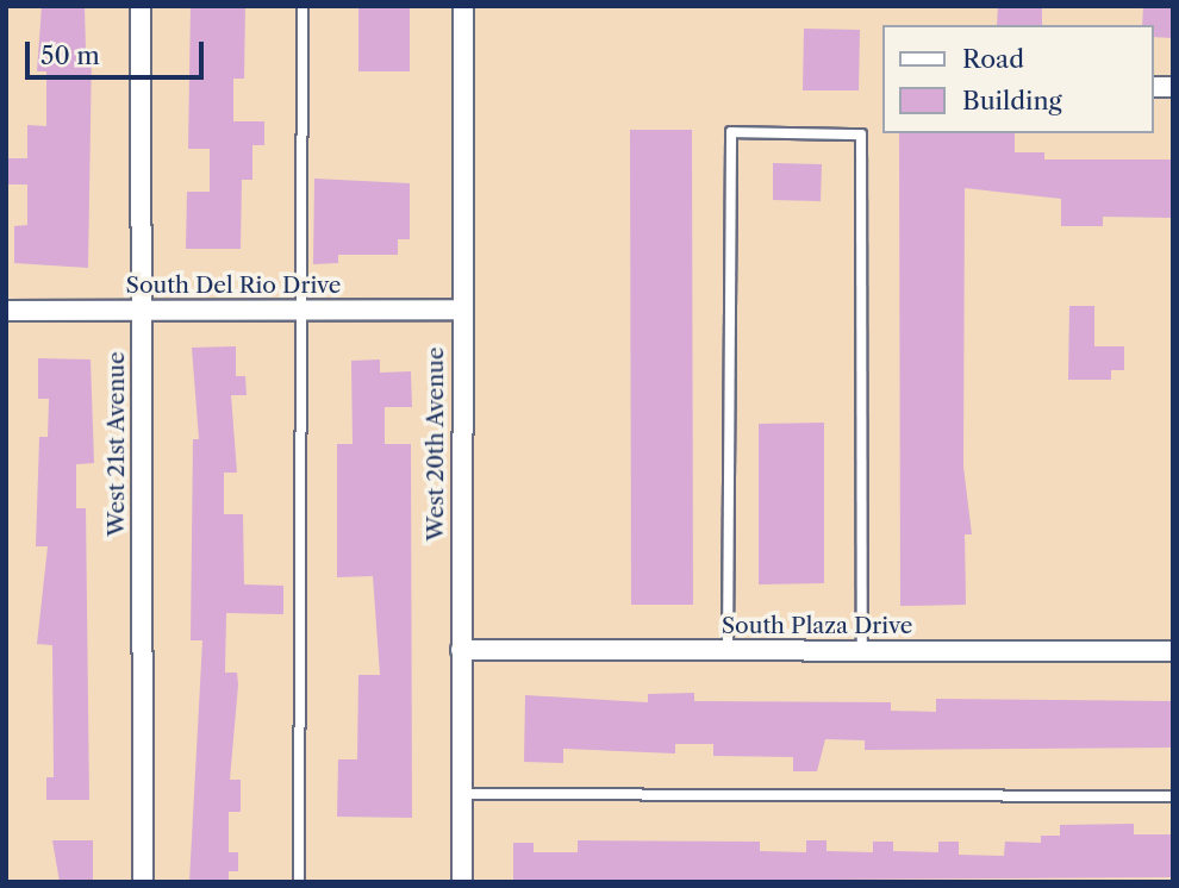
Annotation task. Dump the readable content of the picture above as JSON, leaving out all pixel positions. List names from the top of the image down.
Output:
{
  "streets": {
    "street": [
      "South Del Rio Drive",
      "West 21st Avenue",
      "West 20th Avenue",
      "South Plaza Drive"
    ]
  },
  "crossings": [
    ["South Del Rio Drive", "West 21st Avenue"],
    ["South Del Rio Drive", "West 20th Avenue"],
    ["West 20th Avenue", "South Plaza Drive"]
  ],
  "legend": ["Road", "Building"],
  "scale_bar": "50 m"
}
